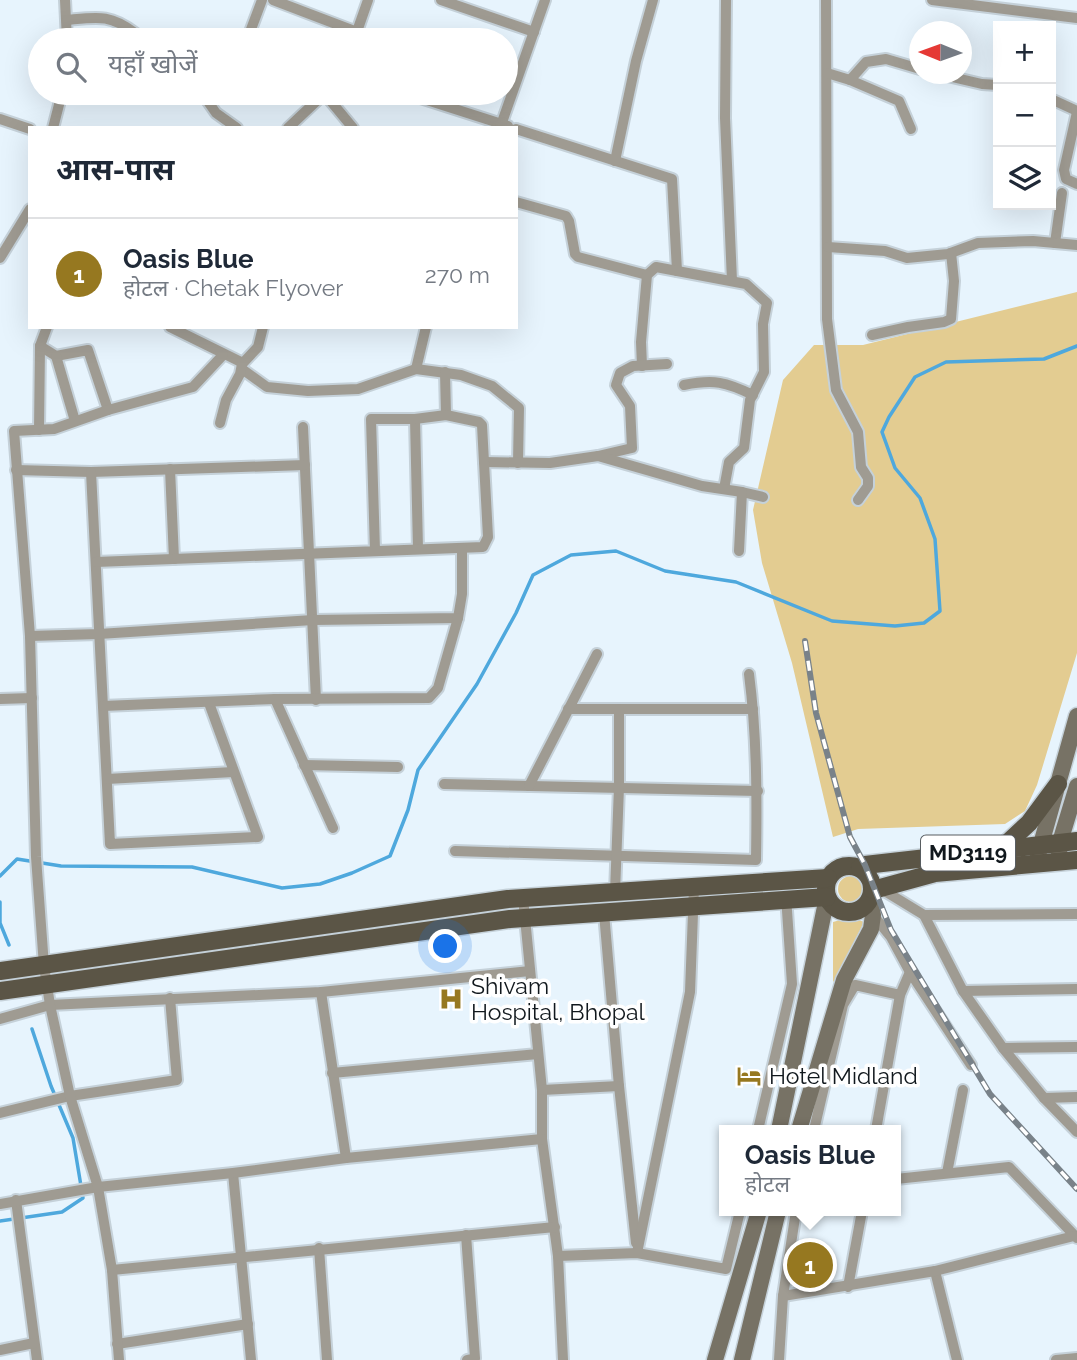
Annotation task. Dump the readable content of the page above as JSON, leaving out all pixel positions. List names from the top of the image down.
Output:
{
  "streets": {
    "main road": ["MD3119"]
  },
  "places": {
    "hospital": ["Shivam Hospital, Bhopal"],
    "hotel": ["Hotel Midland"]
  },
  "north": "left",
  "page": {
    "map_buttons": ["+", "−"],
    "search": "यहाँ खोजें",
    "heading": "आस-पास",
    "list": [
      {
        "mark": "1",
        "name": "Oasis Blue",
        "note": "होटल · Chetak Flyover",
        "value": "270 m"
      }
    ],
    "popup": ["Oasis Blue", "होटल"],
    "pins": "1"
  }
}
